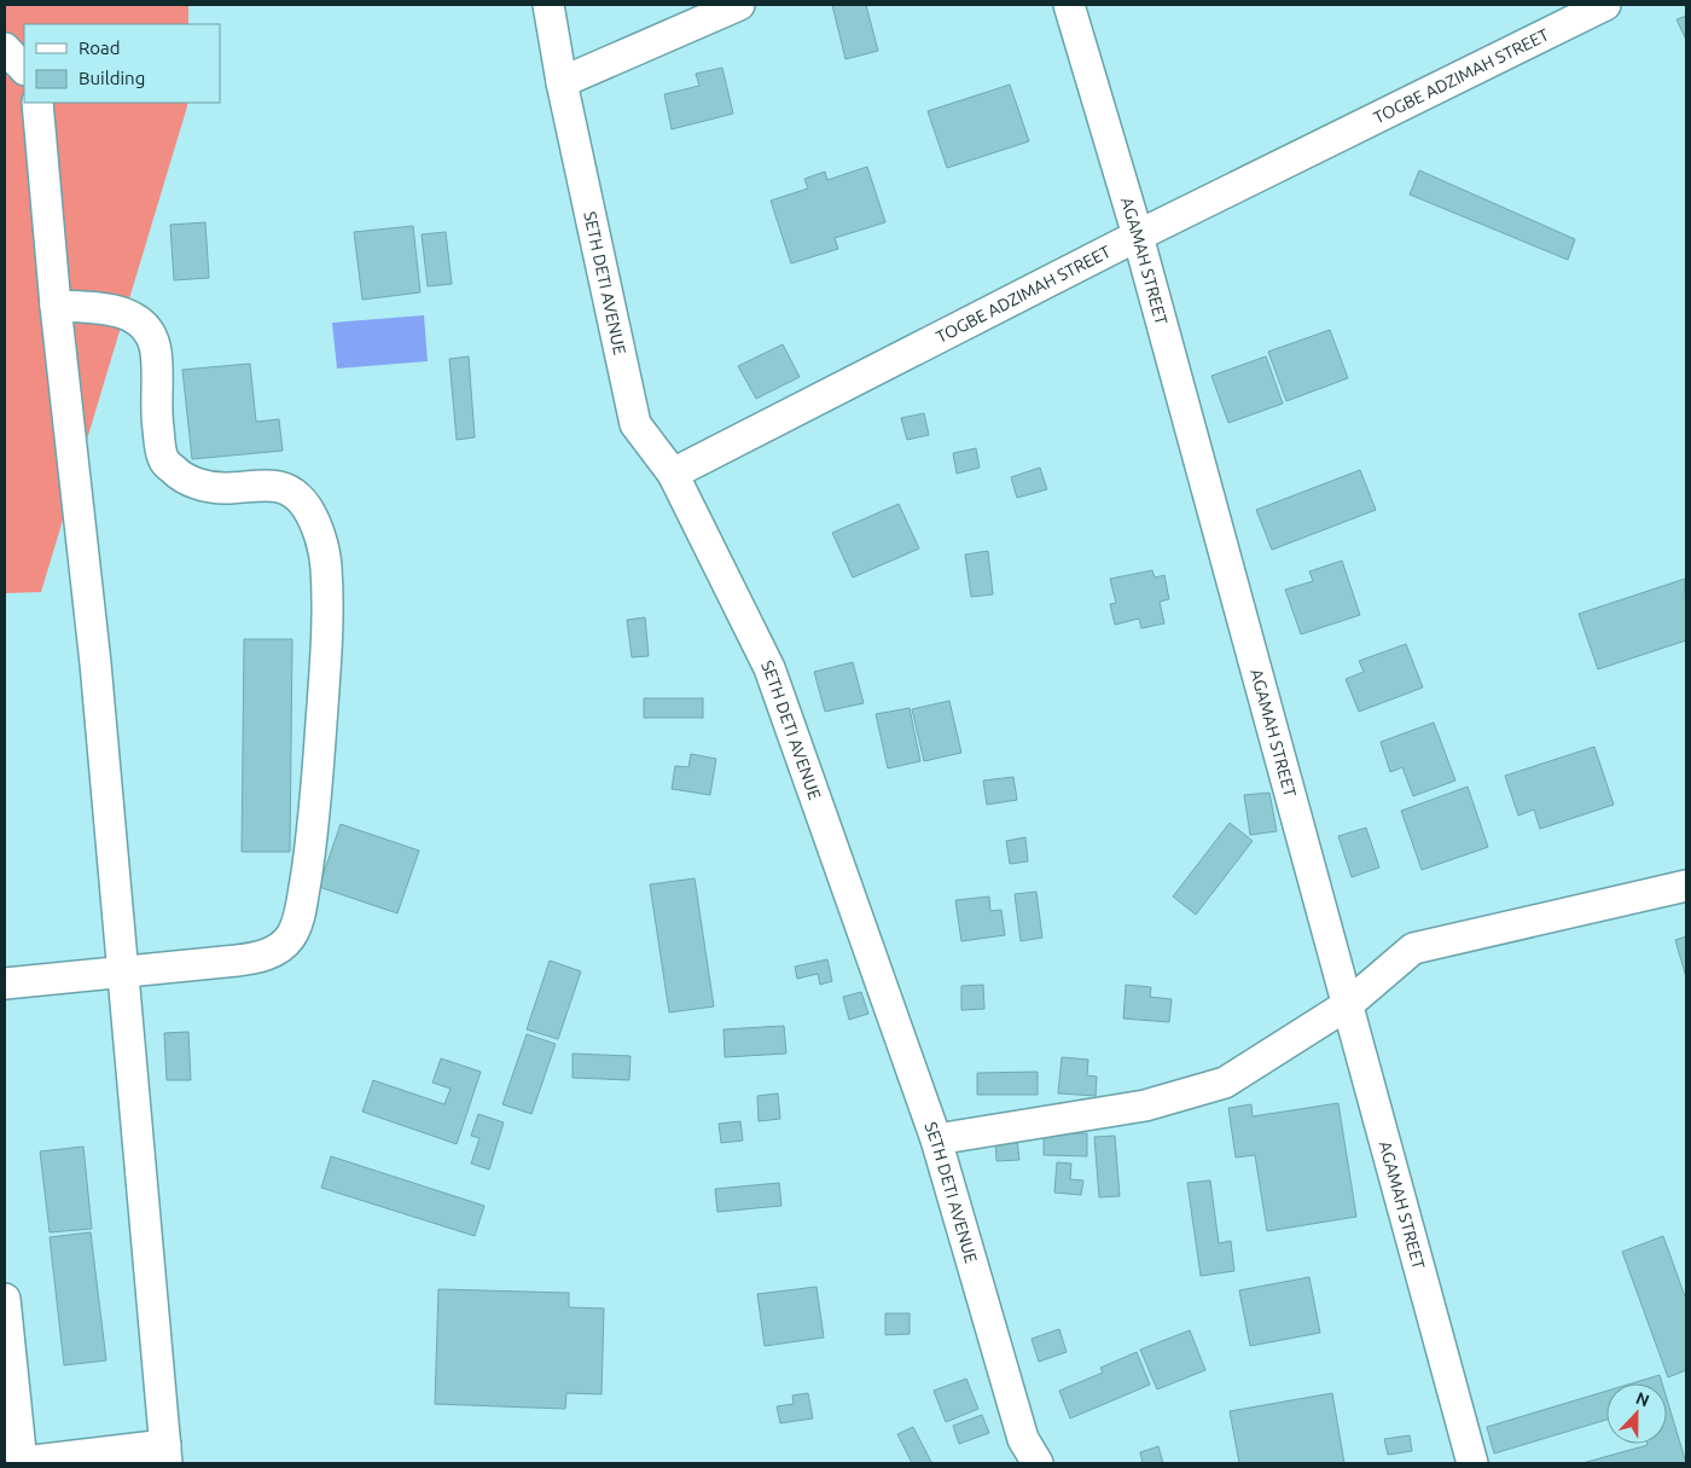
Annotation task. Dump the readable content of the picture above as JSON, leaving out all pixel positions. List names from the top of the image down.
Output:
{
  "streets": {
    "street": ["TOGBE ADZIMAH STREET", "AGAMAH STREET", "SETH DETI AVENUE"]
  },
  "crossings": [
    ["TOGBE ADZIMAH STREET", "AGAMAH STREET"],
    ["TOGBE ADZIMAH STREET", "SETH DETI AVENUE"]
  ],
  "legend": ["Road", "Building"],
  "north": "top"
}
